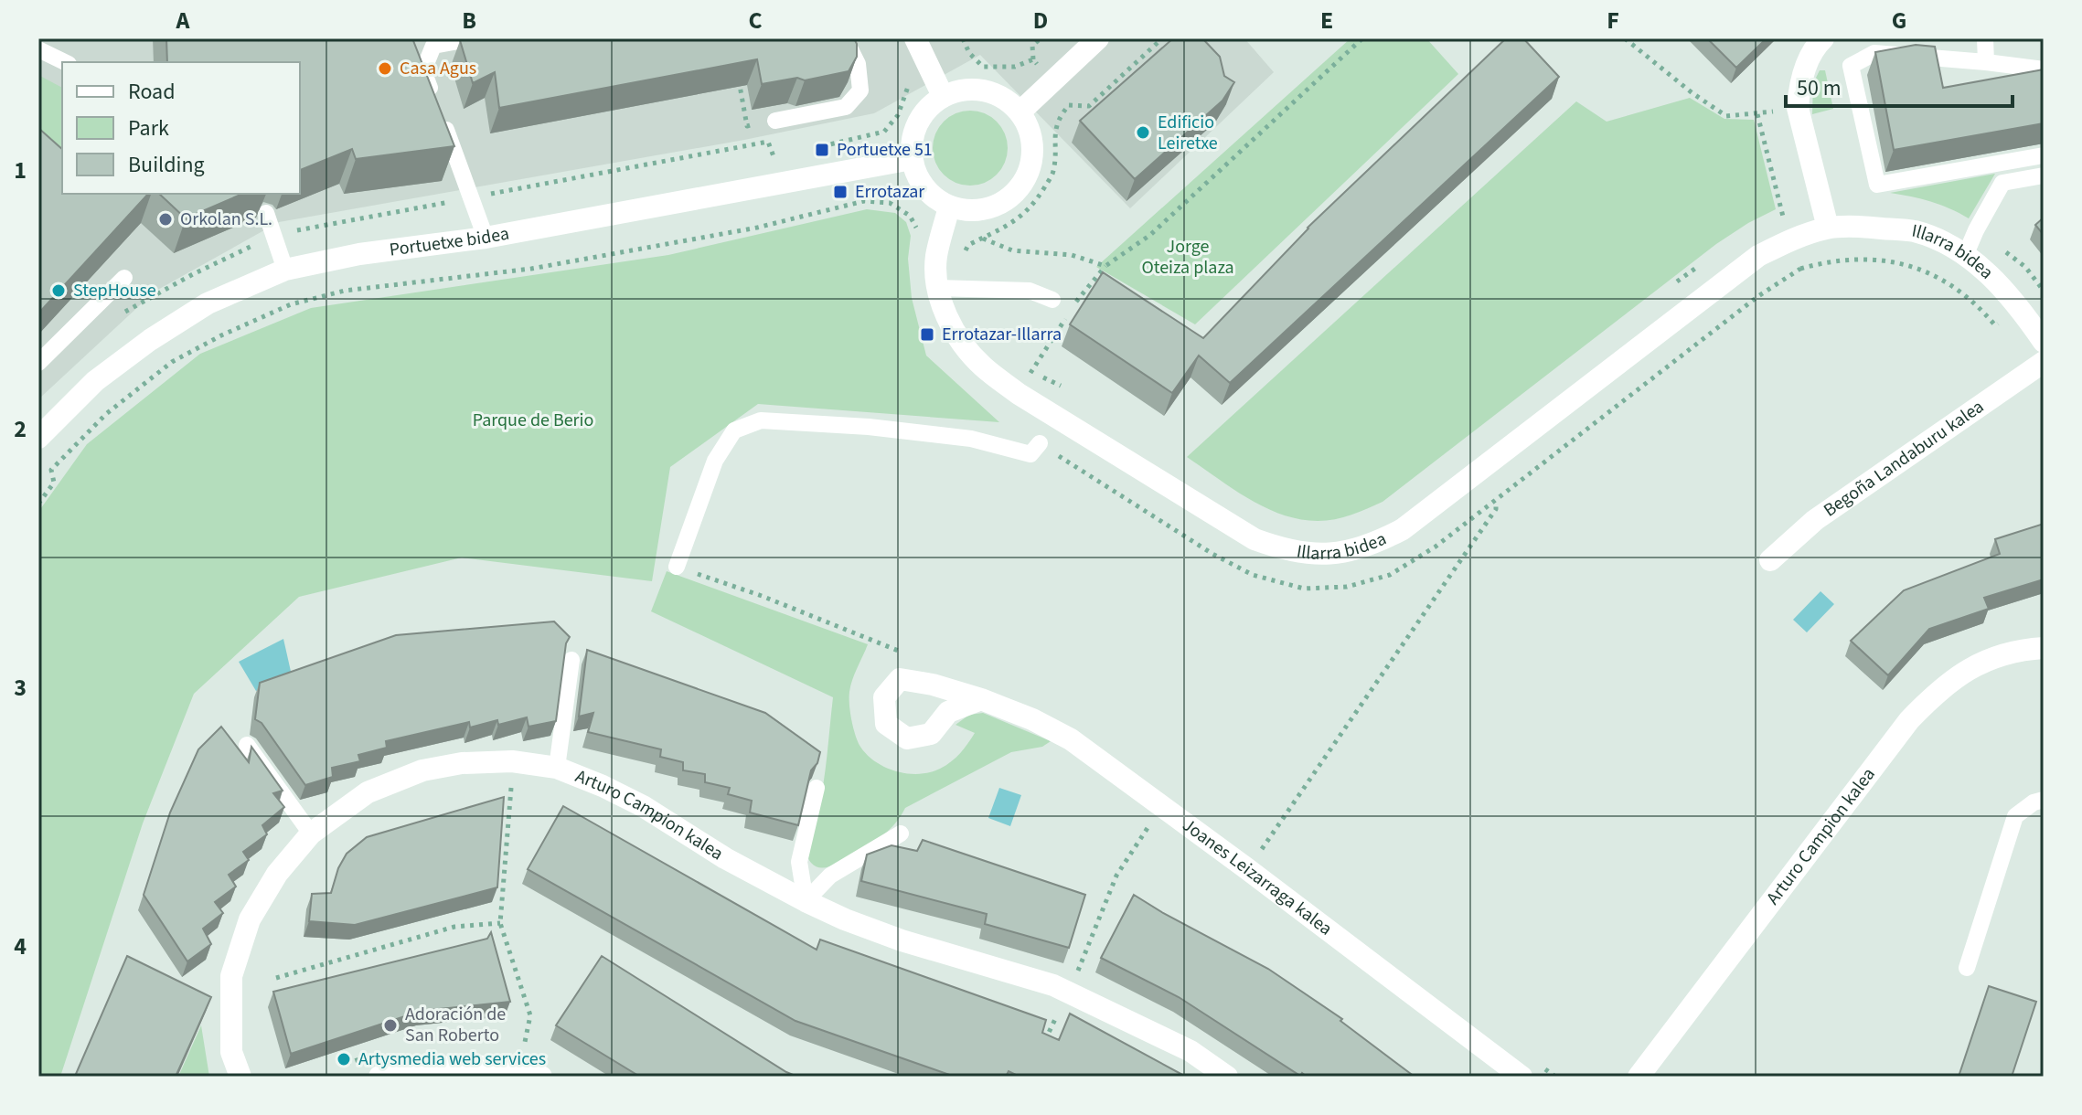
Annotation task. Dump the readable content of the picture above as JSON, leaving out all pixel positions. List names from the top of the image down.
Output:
{
  "streets": {
    "street": [
      "Portuetxe bidea",
      "Illarra bidea",
      "Begoña Landaburu kalea",
      "Arturo Campion kalea",
      "Joanes Leizarraga kalea"
    ]
  },
  "crossings": [
    ["Portuetxe bidea", "Illarra bidea"]
  ],
  "parks": ["Jorge Oteiza plaza", "Parque de Berio"],
  "places": {
    "other": [
      "Casa Agus",
      "Edificio Leiretxe",
      "Orkolan S.L.",
      "StepHouse",
      "Adoración de San Roberto",
      "Artysmedia web services"
    ],
    "transit": ["Portuetxe 51", "Errotazar", "Errotazar-Illarra"]
  },
  "legend": ["Road", "Park", "Building"],
  "scale_bar": "50 m",
  "grid": {
    "columns": [
      "A",
      "B",
      "C",
      "D",
      "E",
      "F",
      "G"
    ],
    "rows": [
      "1",
      "2",
      "3",
      "4"
    ]
  }
}
